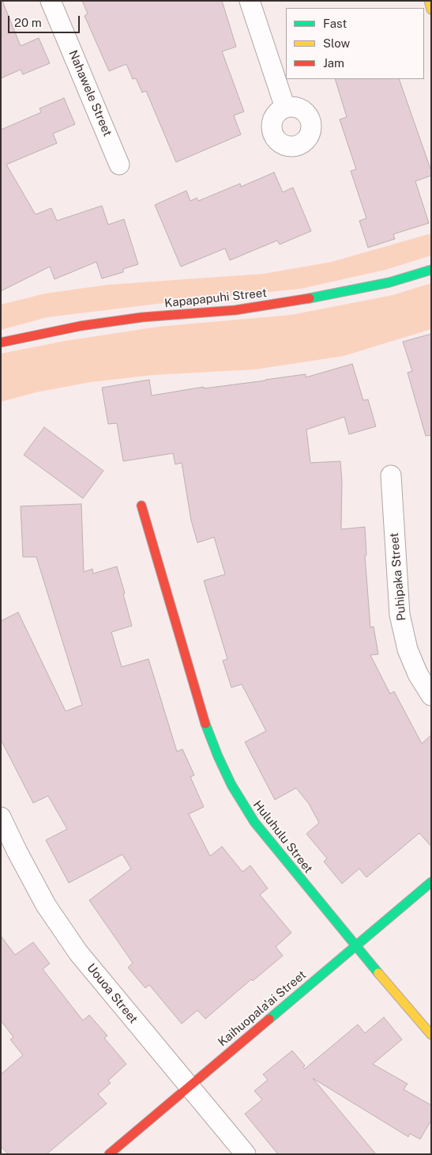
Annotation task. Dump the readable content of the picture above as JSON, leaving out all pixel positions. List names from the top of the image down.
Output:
{
  "streets": {
    "street": [
      "Nahawele Street",
      "Kapapapuhi Street",
      "Puhipaka Street",
      "Huluhulu Street",
      "Uouoa Street",
      "Kaihuopala'ai Street"
    ]
  },
  "crossings": [
    ["Huluhulu Street", "Kaihuopala'ai Street"],
    ["Uouoa Street", "Kaihuopala'ai Street"]
  ],
  "legend": ["Fast", "Slow", "Jam"],
  "scale_bar": "20 m"
}
